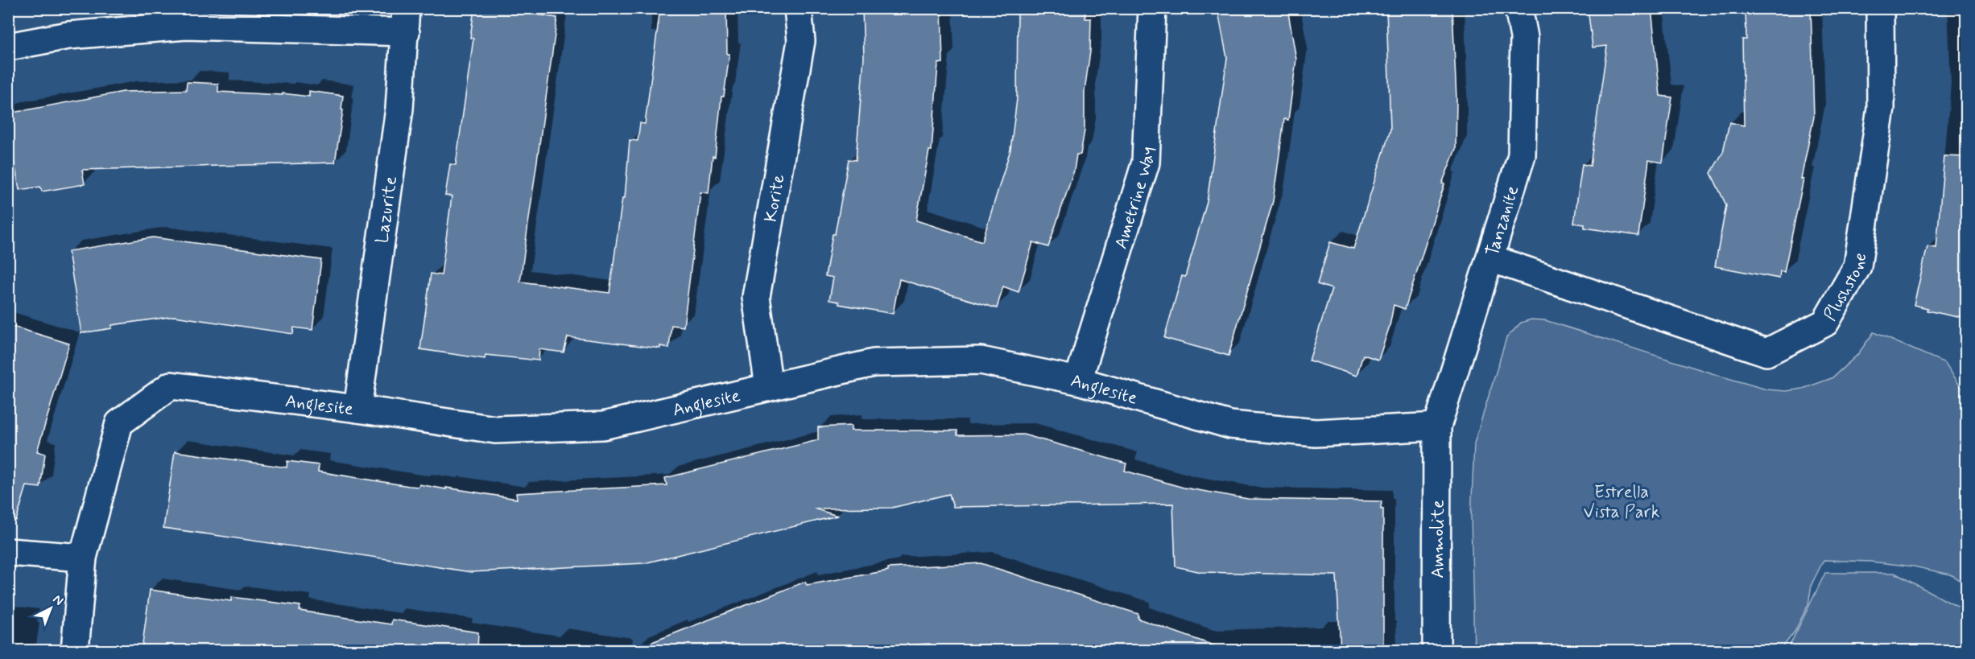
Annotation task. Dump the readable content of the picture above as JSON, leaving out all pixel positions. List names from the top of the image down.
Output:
{
  "streets": {
    "street": [
      "Ametrine Way",
      "Korite",
      "Lazurite",
      "Tanzanite",
      "Plushstone",
      "Anglesite",
      "Ammolite"
    ]
  },
  "crossings": [
    ["Ametrine Way", "Anglesite"],
    ["Korite", "Anglesite"],
    ["Lazurite", "Anglesite"],
    ["Tanzanite", "Plushstone"],
    ["Tanzanite", "Anglesite"],
    ["Tanzanite", "Ammolite"],
    ["Anglesite", "Ammolite"]
  ],
  "parks": ["Estrella Vista Park"],
  "north": "top right"
}
